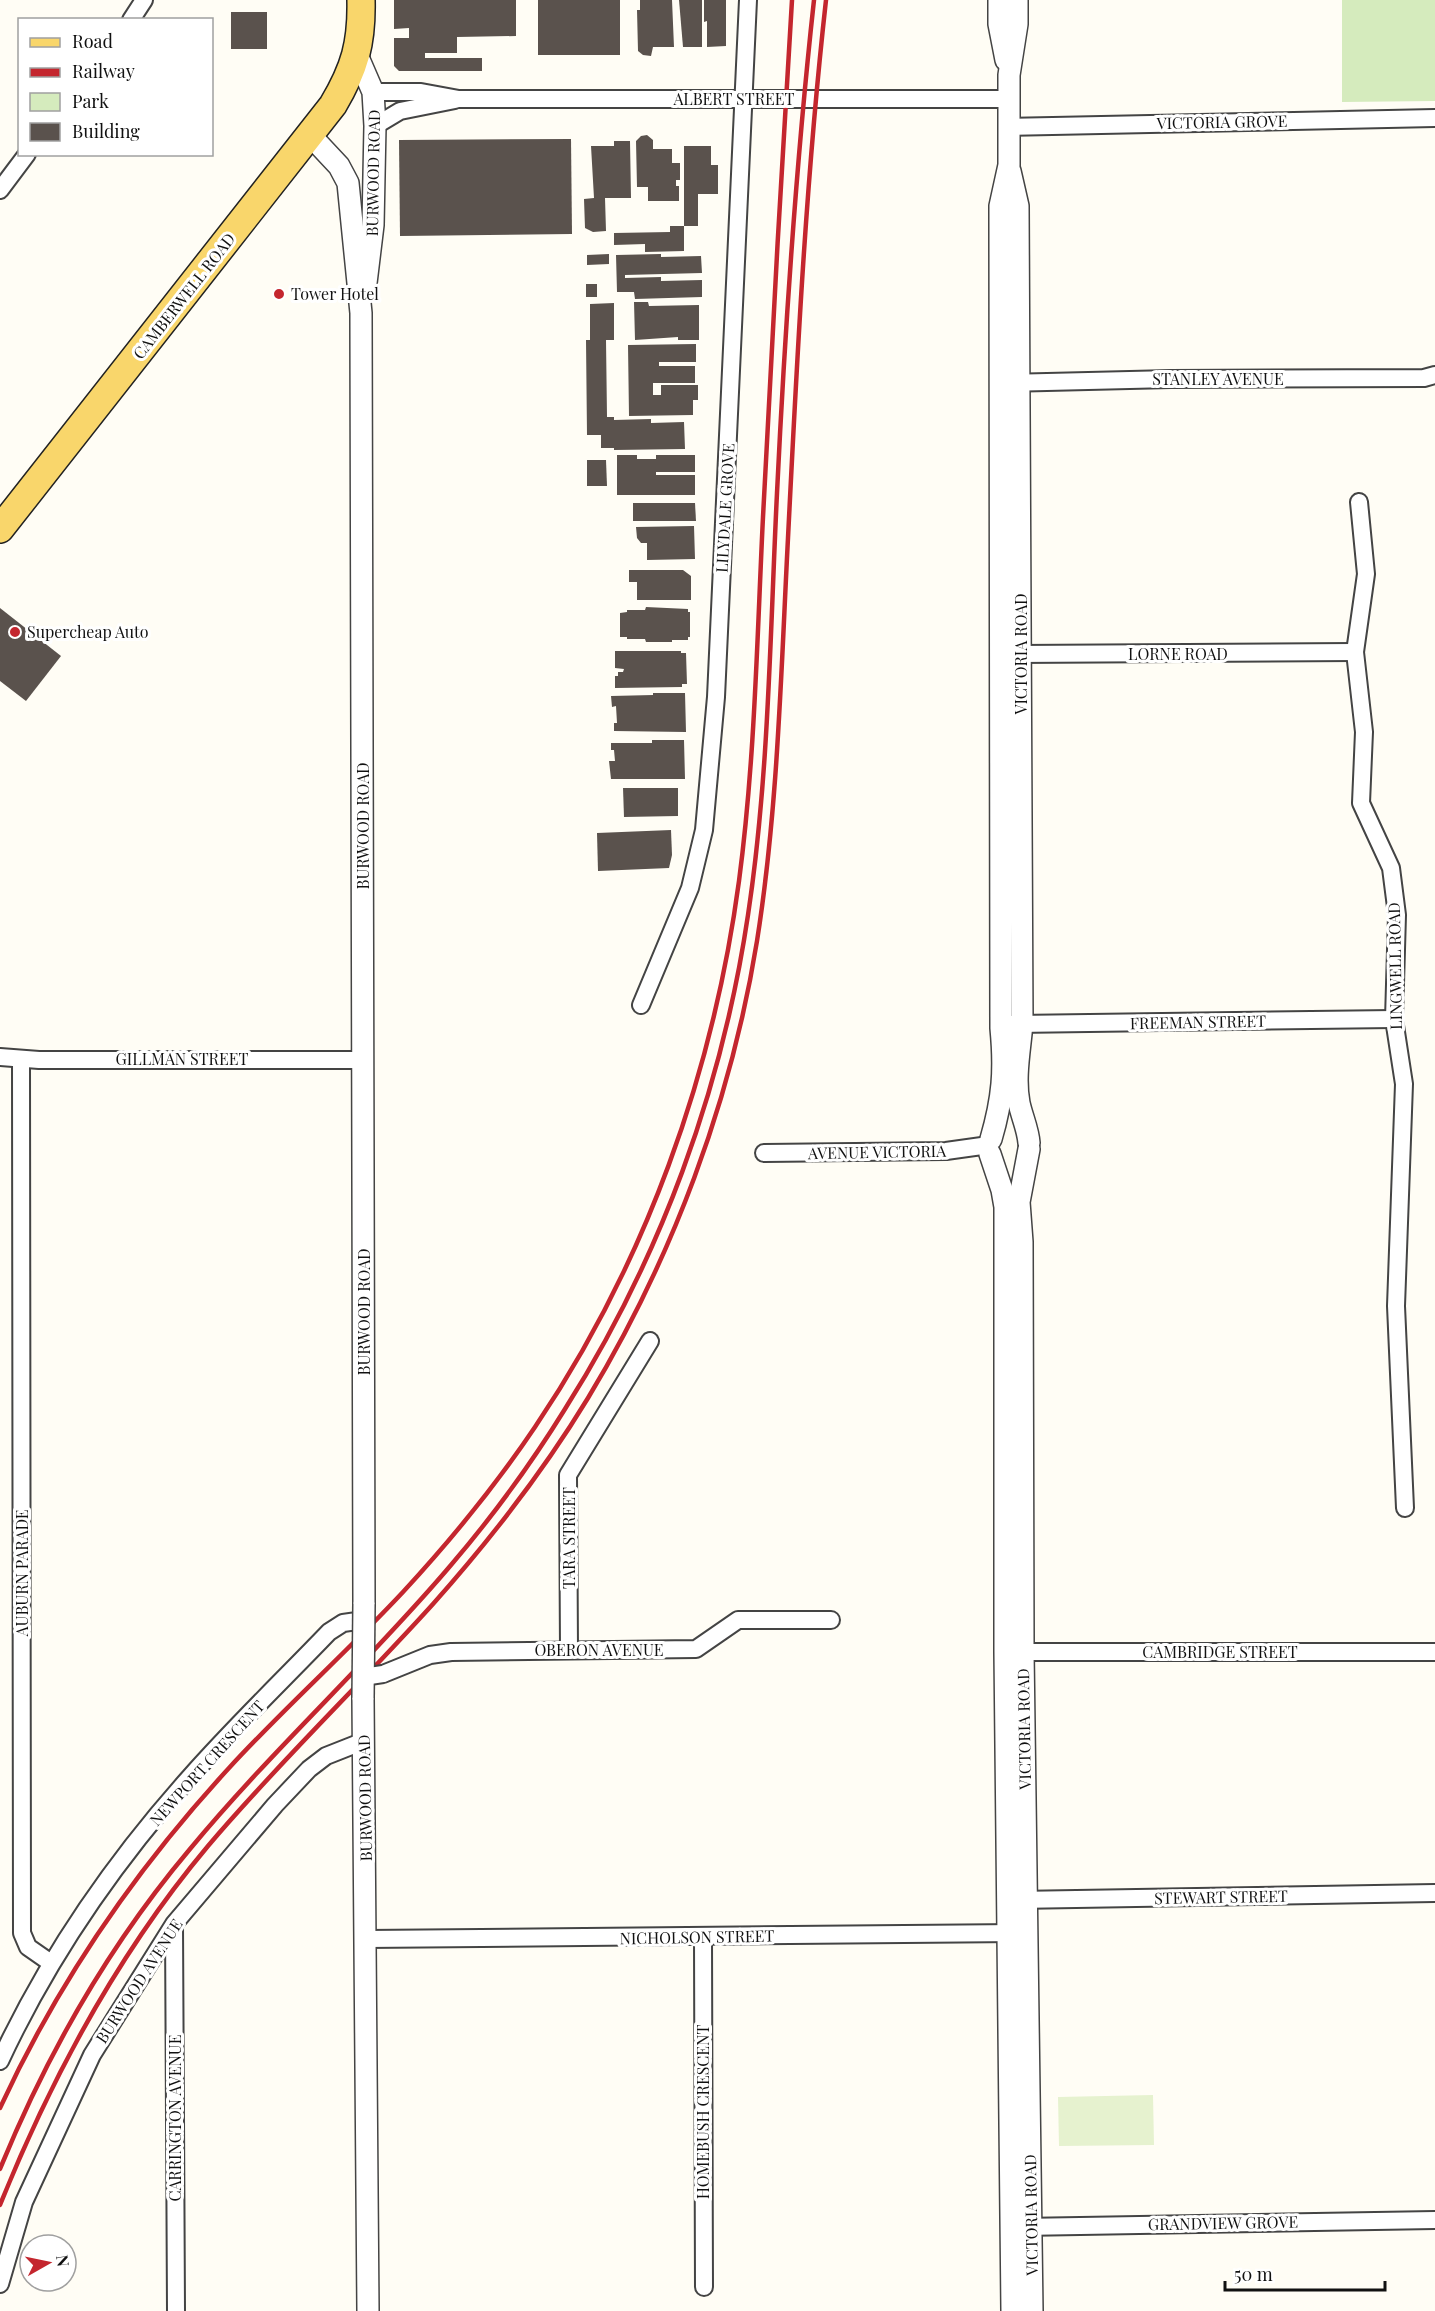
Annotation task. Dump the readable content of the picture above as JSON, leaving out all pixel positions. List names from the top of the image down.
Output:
{
  "streets": {
    "main road": ["CAMBERWELL ROAD"],
    "street": [
      "ALBERT STREET",
      "VICTORIA GROVE",
      "BURWOOD ROAD",
      "STANLEY AVENUE",
      "LILYDALE GROVE",
      "VICTORIA ROAD",
      "LORNE ROAD",
      "LINGWELL ROAD",
      "FREEMAN STREET",
      "GILLMAN STREET",
      "AVENUE VICTORIA",
      "TARA STREET",
      "AUBURN PARADE",
      "OBERON AVENUE",
      "CAMBRIDGE STREET",
      "NEWPORT CRESCENT",
      "STEWART STREET",
      "NICHOLSON STREET",
      "BURWOOD AVENUE",
      "HOMEBUSH CRESCENT",
      "CARRINGTON AVENUE",
      "GRANDVIEW GROVE"
    ]
  },
  "crossings": [
    ["ALBERT STREET", "BURWOOD ROAD"],
    ["ALBERT STREET", "LILYDALE GROVE"],
    ["ALBERT STREET", "VICTORIA ROAD"],
    ["VICTORIA GROVE", "VICTORIA ROAD"],
    ["BURWOOD ROAD", "CAMBERWELL ROAD"],
    ["BURWOOD ROAD", "GILLMAN STREET"],
    ["BURWOOD ROAD", "OBERON AVENUE"],
    ["BURWOOD ROAD", "NEWPORT CRESCENT"],
    ["BURWOOD ROAD", "NICHOLSON STREET"],
    ["BURWOOD ROAD", "BURWOOD AVENUE"],
    ["STANLEY AVENUE", "VICTORIA ROAD"],
    ["VICTORIA ROAD", "LORNE ROAD"],
    ["VICTORIA ROAD", "FREEMAN STREET"],
    ["VICTORIA ROAD", "AVENUE VICTORIA"],
    ["VICTORIA ROAD", "CAMBRIDGE STREET"],
    ["VICTORIA ROAD", "STEWART STREET"],
    ["VICTORIA ROAD", "NICHOLSON STREET"],
    ["VICTORIA ROAD", "GRANDVIEW GROVE"],
    ["LORNE ROAD", "LINGWELL ROAD"],
    ["LINGWELL ROAD", "FREEMAN STREET"],
    ["GILLMAN STREET", "AUBURN PARADE"],
    ["TARA STREET", "OBERON AVENUE"],
    ["AUBURN PARADE", "NEWPORT CRESCENT"],
    ["NICHOLSON STREET", "HOMEBUSH CRESCENT"],
    ["BURWOOD AVENUE", "CARRINGTON AVENUE"]
  ],
  "places": ["Tower Hotel", "Supercheap Auto"],
  "legend": [
    "Road",
    "Railway",
    "Park",
    "Building"
  ],
  "scale_bar": "50 m",
  "north": "right"
}
